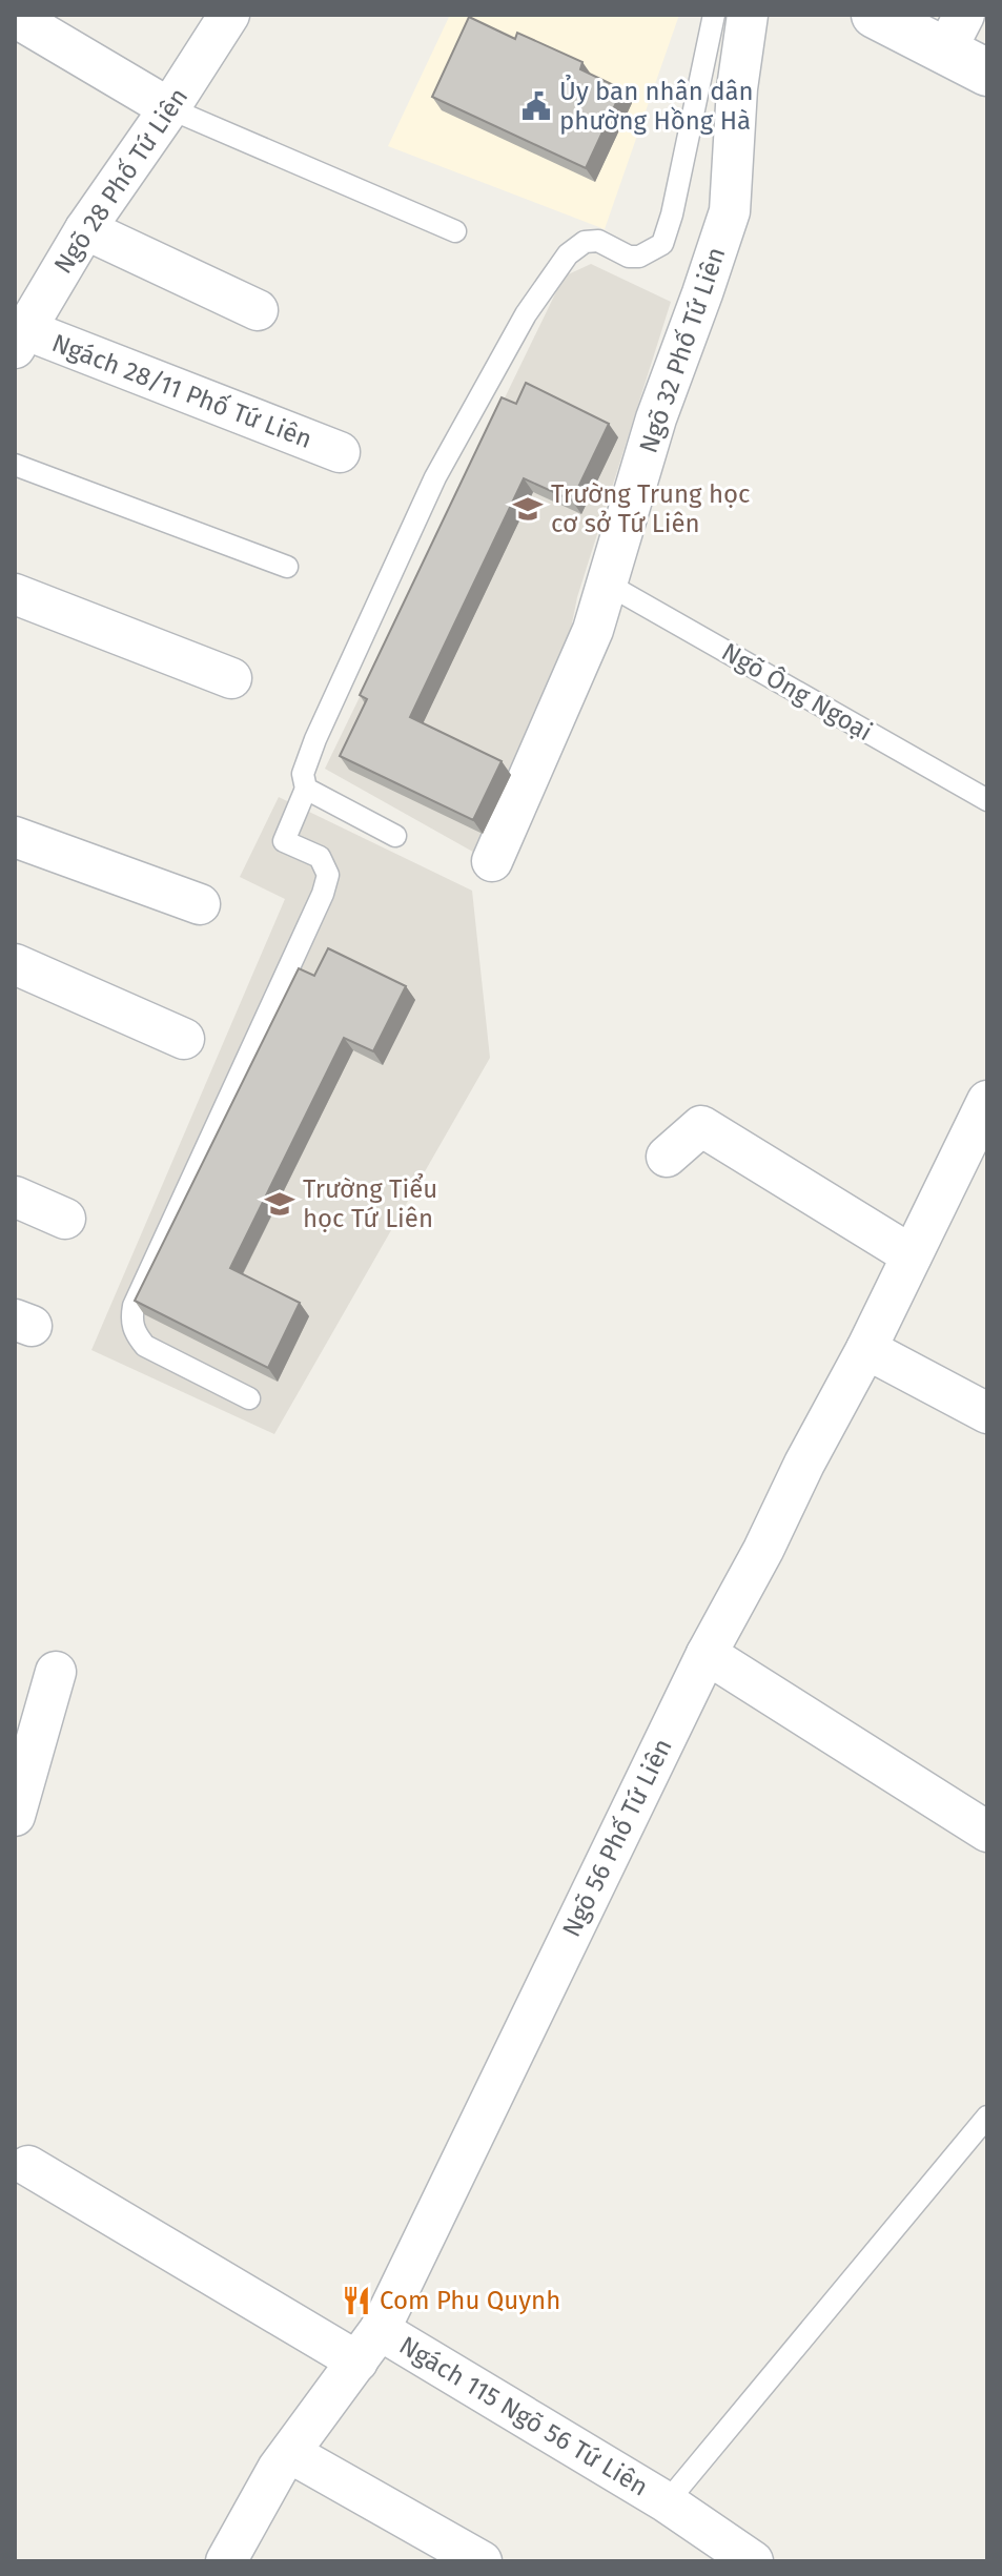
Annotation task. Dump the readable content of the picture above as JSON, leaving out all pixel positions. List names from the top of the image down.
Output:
{
  "streets": {
    "street": [
      "Ngõ 28 Phố Tứ Liên",
      "Ngõ 32 Phố Tứ Liên",
      "Ngách 28/11 Phố Tứ Liên",
      "Ngõ 56 Phố Tứ Liên",
      "Ngách 115 Ngõ 56 Tứ Liên"
    ],
    "lane": ["Ngõ Ông Ngoại"]
  },
  "crossings": [
    ["Ngõ 28 Phố Tứ Liên", "Ngách 28/11 Phố Tứ Liên"],
    ["Ngõ 32 Phố Tứ Liên", "Ngõ Ông Ngoại"],
    ["Ngõ 56 Phố Tứ Liên", "Ngách 115 Ngõ 56 Tứ Liên"]
  ],
  "places": {
    "public building": ["Ủy ban nhân dân phường Hồng Hà"],
    "school or university": ["Trường Trung học cơ sở Tứ Liên", "Trường Tiểu học Tứ Liên"],
    "restaurant": ["Com Phu Quynh"]
  }
}
